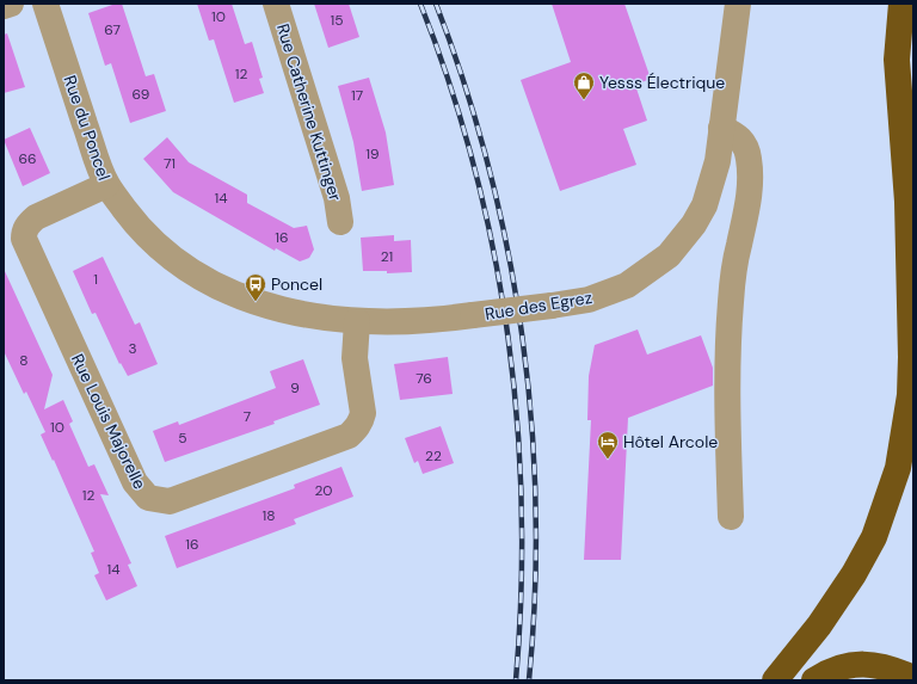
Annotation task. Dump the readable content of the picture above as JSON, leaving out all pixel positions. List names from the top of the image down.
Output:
{
  "streets": {
    "street": [
      "Rue Catherine Kuttinger",
      "Rue du Poncel",
      "Rue des Egrez",
      "Rue Louis Majorelle"
    ]
  },
  "crossings": [
    ["Rue du Poncel", "Rue des Egrez"],
    ["Rue du Poncel", "Rue Louis Majorelle"]
  ],
  "places": {
    "shop": ["Yesss Électrique"],
    "bus stop": ["Poncel"],
    "hotel": ["Hôtel Arcole"]
  },
  "house_numbers": [
    "10",
    "15",
    "67",
    "12",
    "69",
    "17",
    "19",
    "66",
    "71",
    "14",
    "16",
    "21",
    "1",
    "3",
    "8",
    "76",
    "9",
    "7",
    "10",
    "5",
    "22",
    "20",
    "12",
    "18",
    "16",
    "14"
  ]
}
